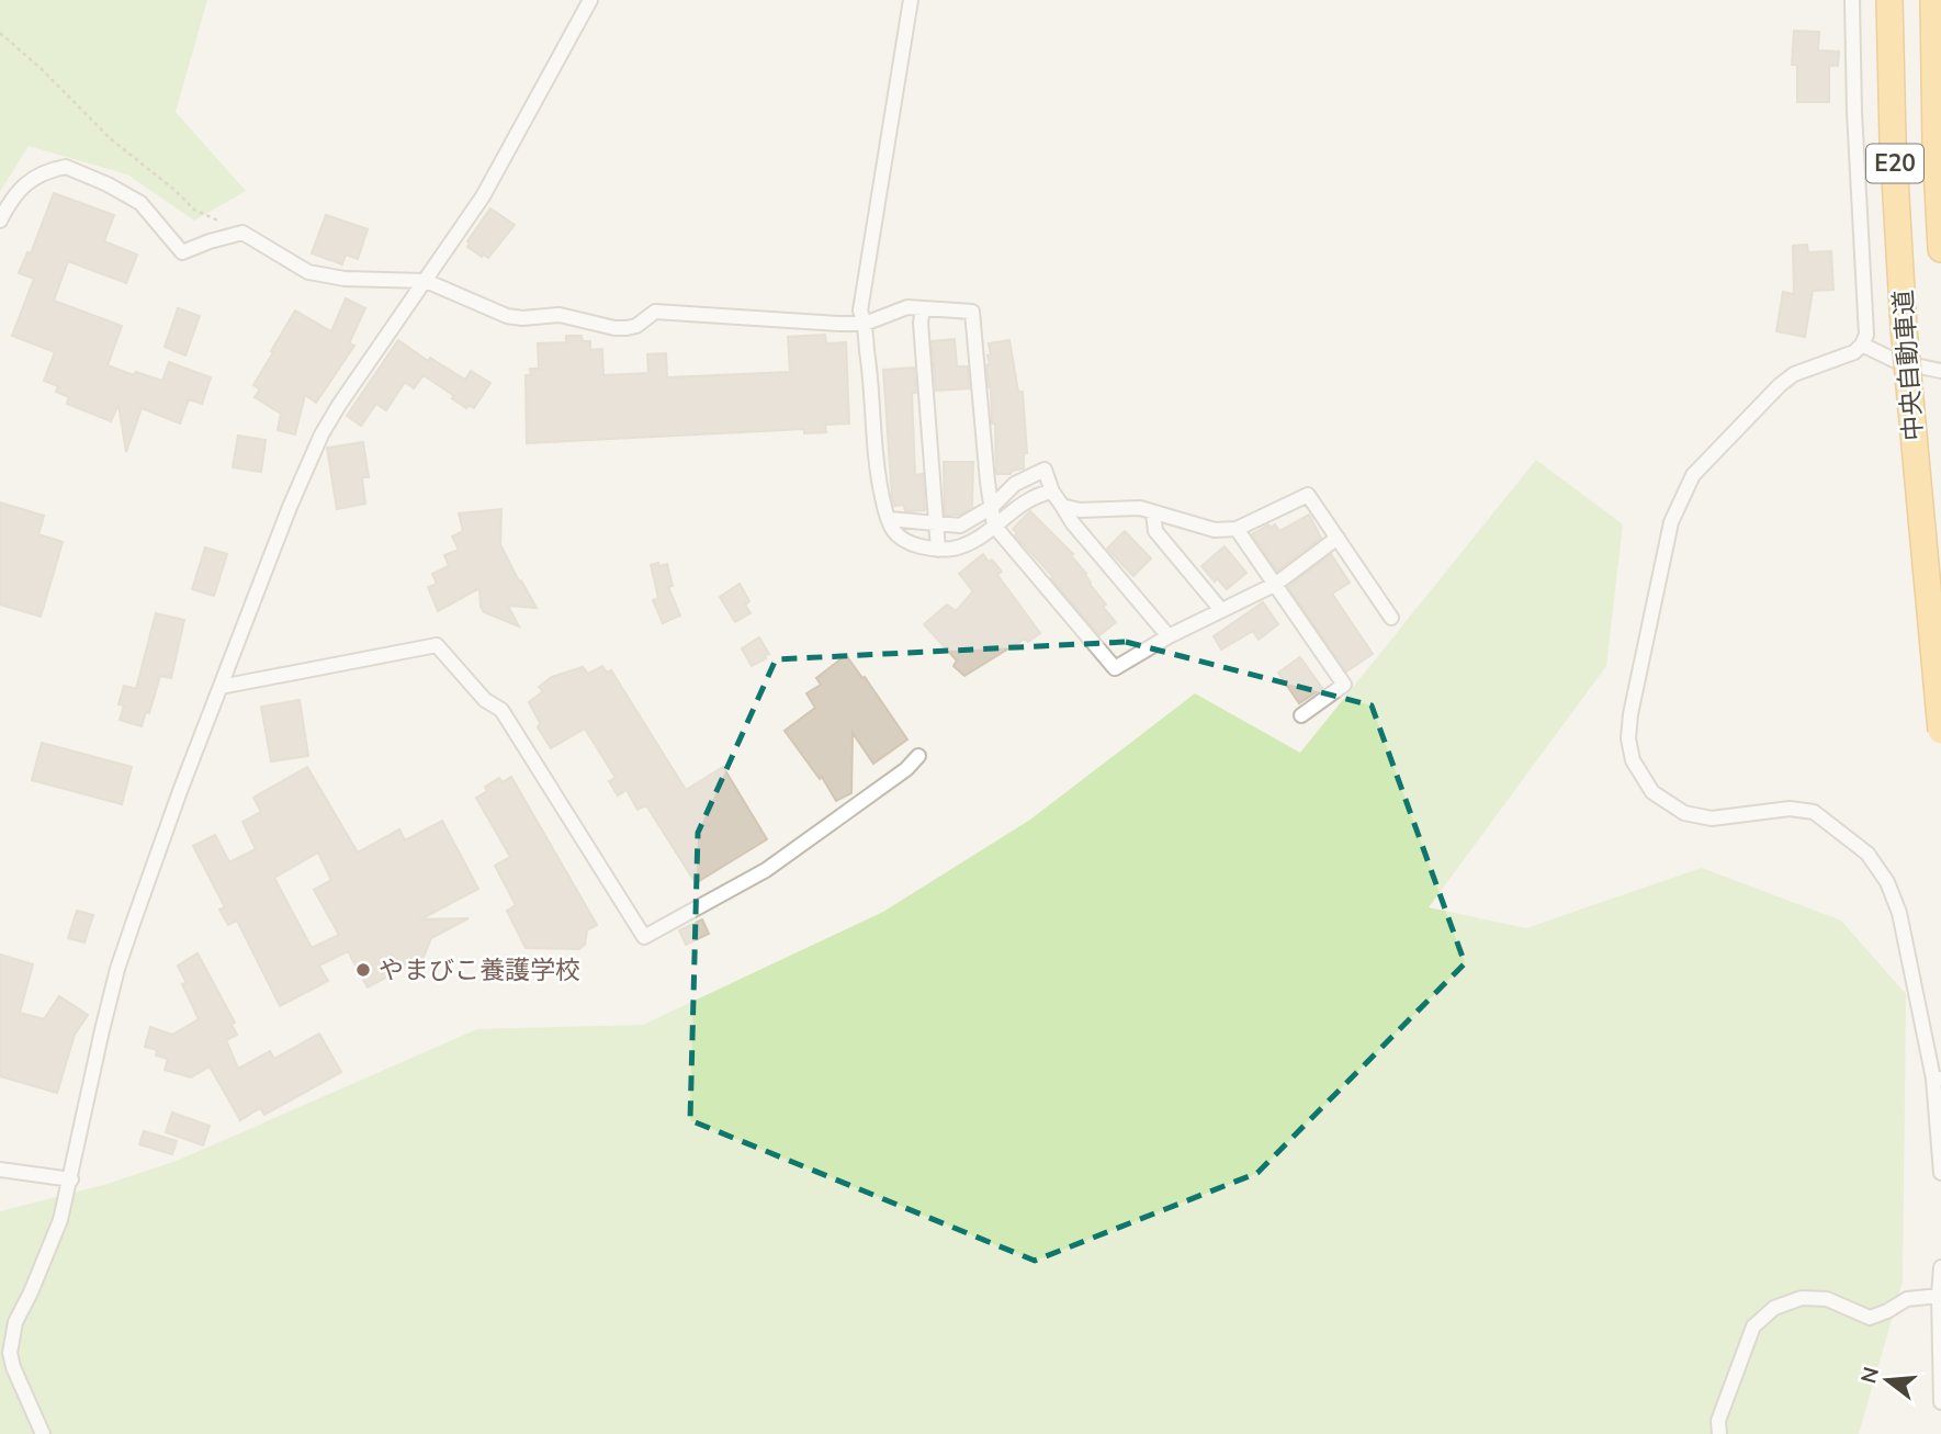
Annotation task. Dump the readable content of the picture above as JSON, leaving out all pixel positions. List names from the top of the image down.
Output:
{
  "streets": {
    "highway": ["E20", "中央自動車道"]
  },
  "places": ["やまびこ養護学校"],
  "north": "left"
}
